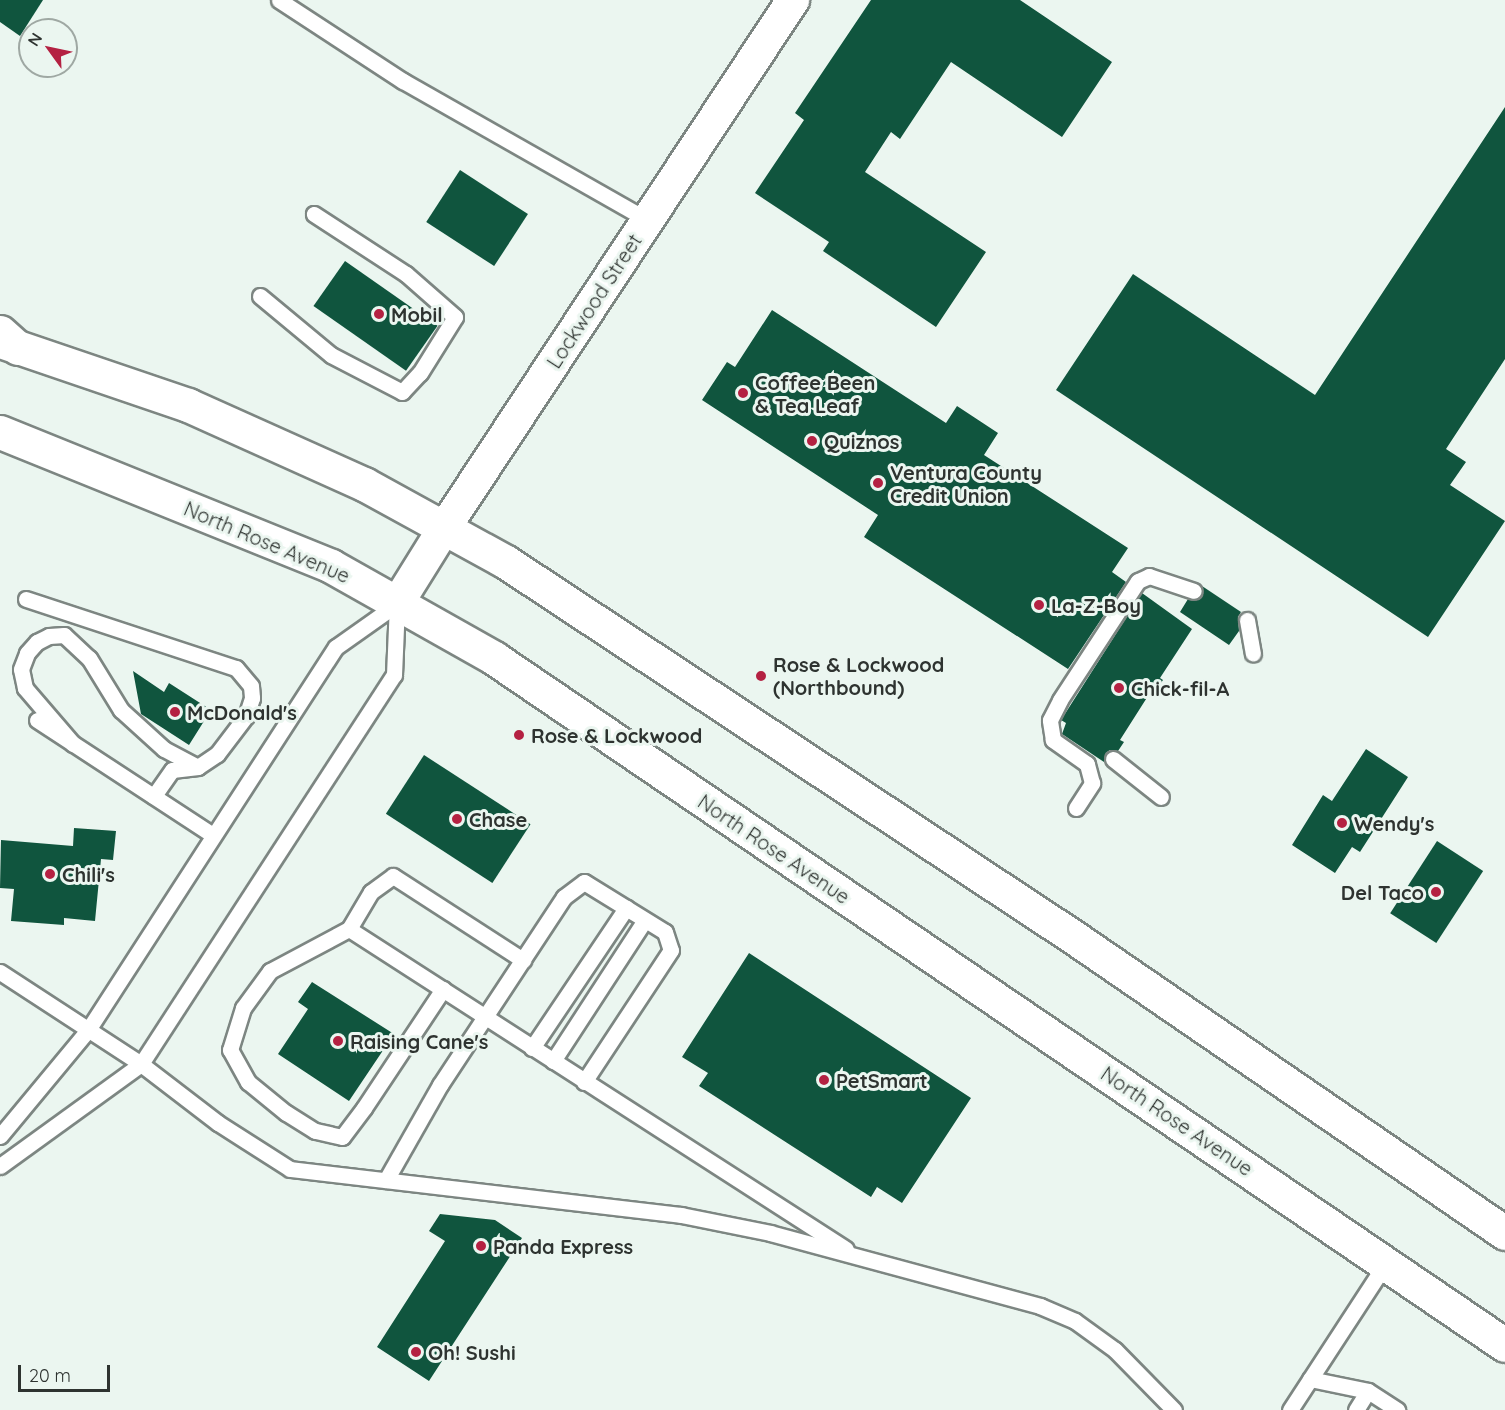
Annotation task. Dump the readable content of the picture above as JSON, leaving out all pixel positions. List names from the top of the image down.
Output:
{
  "streets": {
    "main road": ["North Rose Avenue"],
    "street": ["Lockwood Street"]
  },
  "crossings": [
    ["Lockwood Street", "North Rose Avenue"]
  ],
  "places": [
    "Mobil",
    "Coffee Been & Tea Leaf",
    "Quiznos",
    "Ventura County Credit Union",
    "La-Z-Boy",
    "Rose & Lockwood (Northbound)",
    "Chick-fil-A",
    "McDonald's",
    "Rose & Lockwood",
    "Chase",
    "Wendy's",
    "Chili's",
    "Del Taco",
    "Raising Cane's",
    "PetSmart",
    "Panda Express",
    "Oh! Sushi"
  ],
  "scale_bar": "20 m",
  "north": "top left"
}
